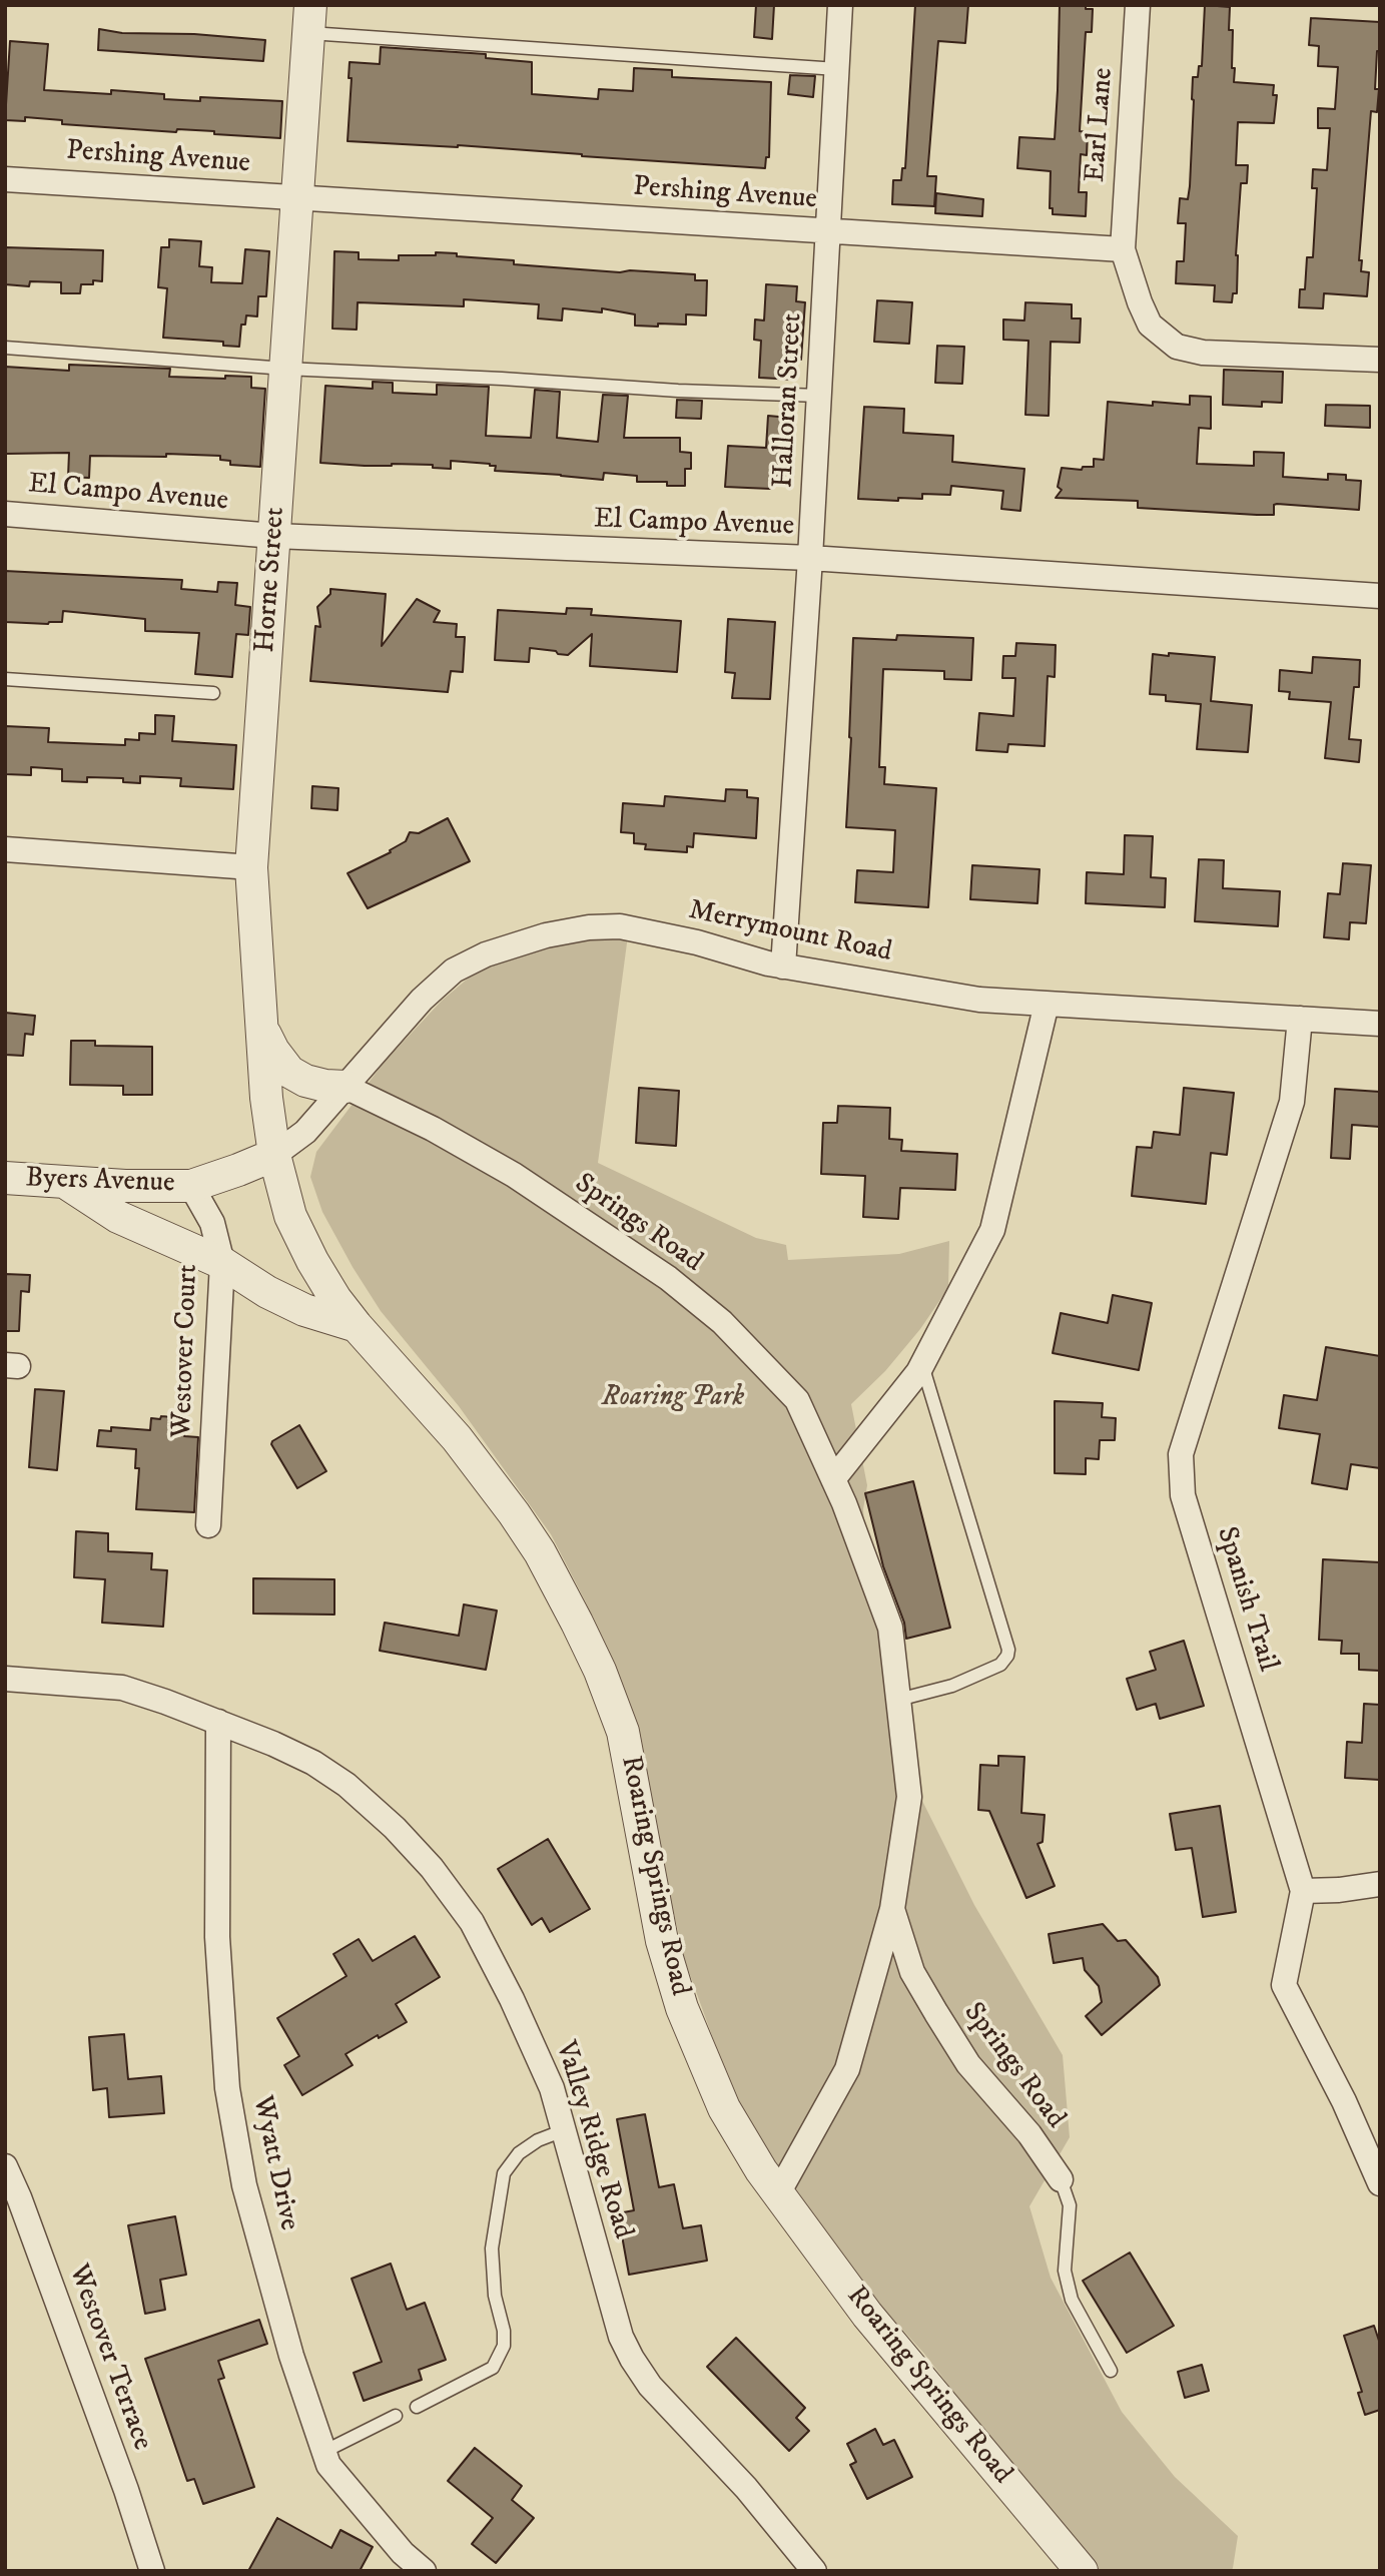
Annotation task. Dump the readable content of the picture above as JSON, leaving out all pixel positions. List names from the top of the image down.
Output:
{
  "streets": {
    "street": [
      "Earl Lane",
      "Pershing Avenue",
      "Halloran Street",
      "El Campo Avenue",
      "Horne Street",
      "Merrymount Road",
      "Byers Avenue",
      "Springs Road",
      "Westover Court",
      "Spanish Trail",
      "Roaring Springs Road",
      "Valley Ridge Road",
      "Wyatt Drive",
      "Westover Terrace"
    ]
  },
  "crossings": [
    ["Earl Lane", "Pershing Avenue"],
    ["Pershing Avenue", "Halloran Street"],
    ["Pershing Avenue", "Horne Street"],
    ["Halloran Street", "El Campo Avenue"],
    ["Halloran Street", "Merrymount Road"],
    ["El Campo Avenue", "Horne Street"],
    ["Horne Street", "Merrymount Road"],
    ["Horne Street", "Byers Avenue"],
    ["Horne Street", "Roaring Springs Road"],
    ["Merrymount Road", "Byers Avenue"],
    ["Merrymount Road", "Springs Road"],
    ["Merrymount Road", "Spanish Trail"],
    ["Merrymount Road", "Roaring Springs Road"],
    ["Byers Avenue", "Westover Court"],
    ["Byers Avenue", "Roaring Springs Road"],
    ["Springs Road", "Roaring Springs Road"],
    ["Valley Ridge Road", "Wyatt Drive"]
  ],
  "parks": ["Roaring Park"]
}
